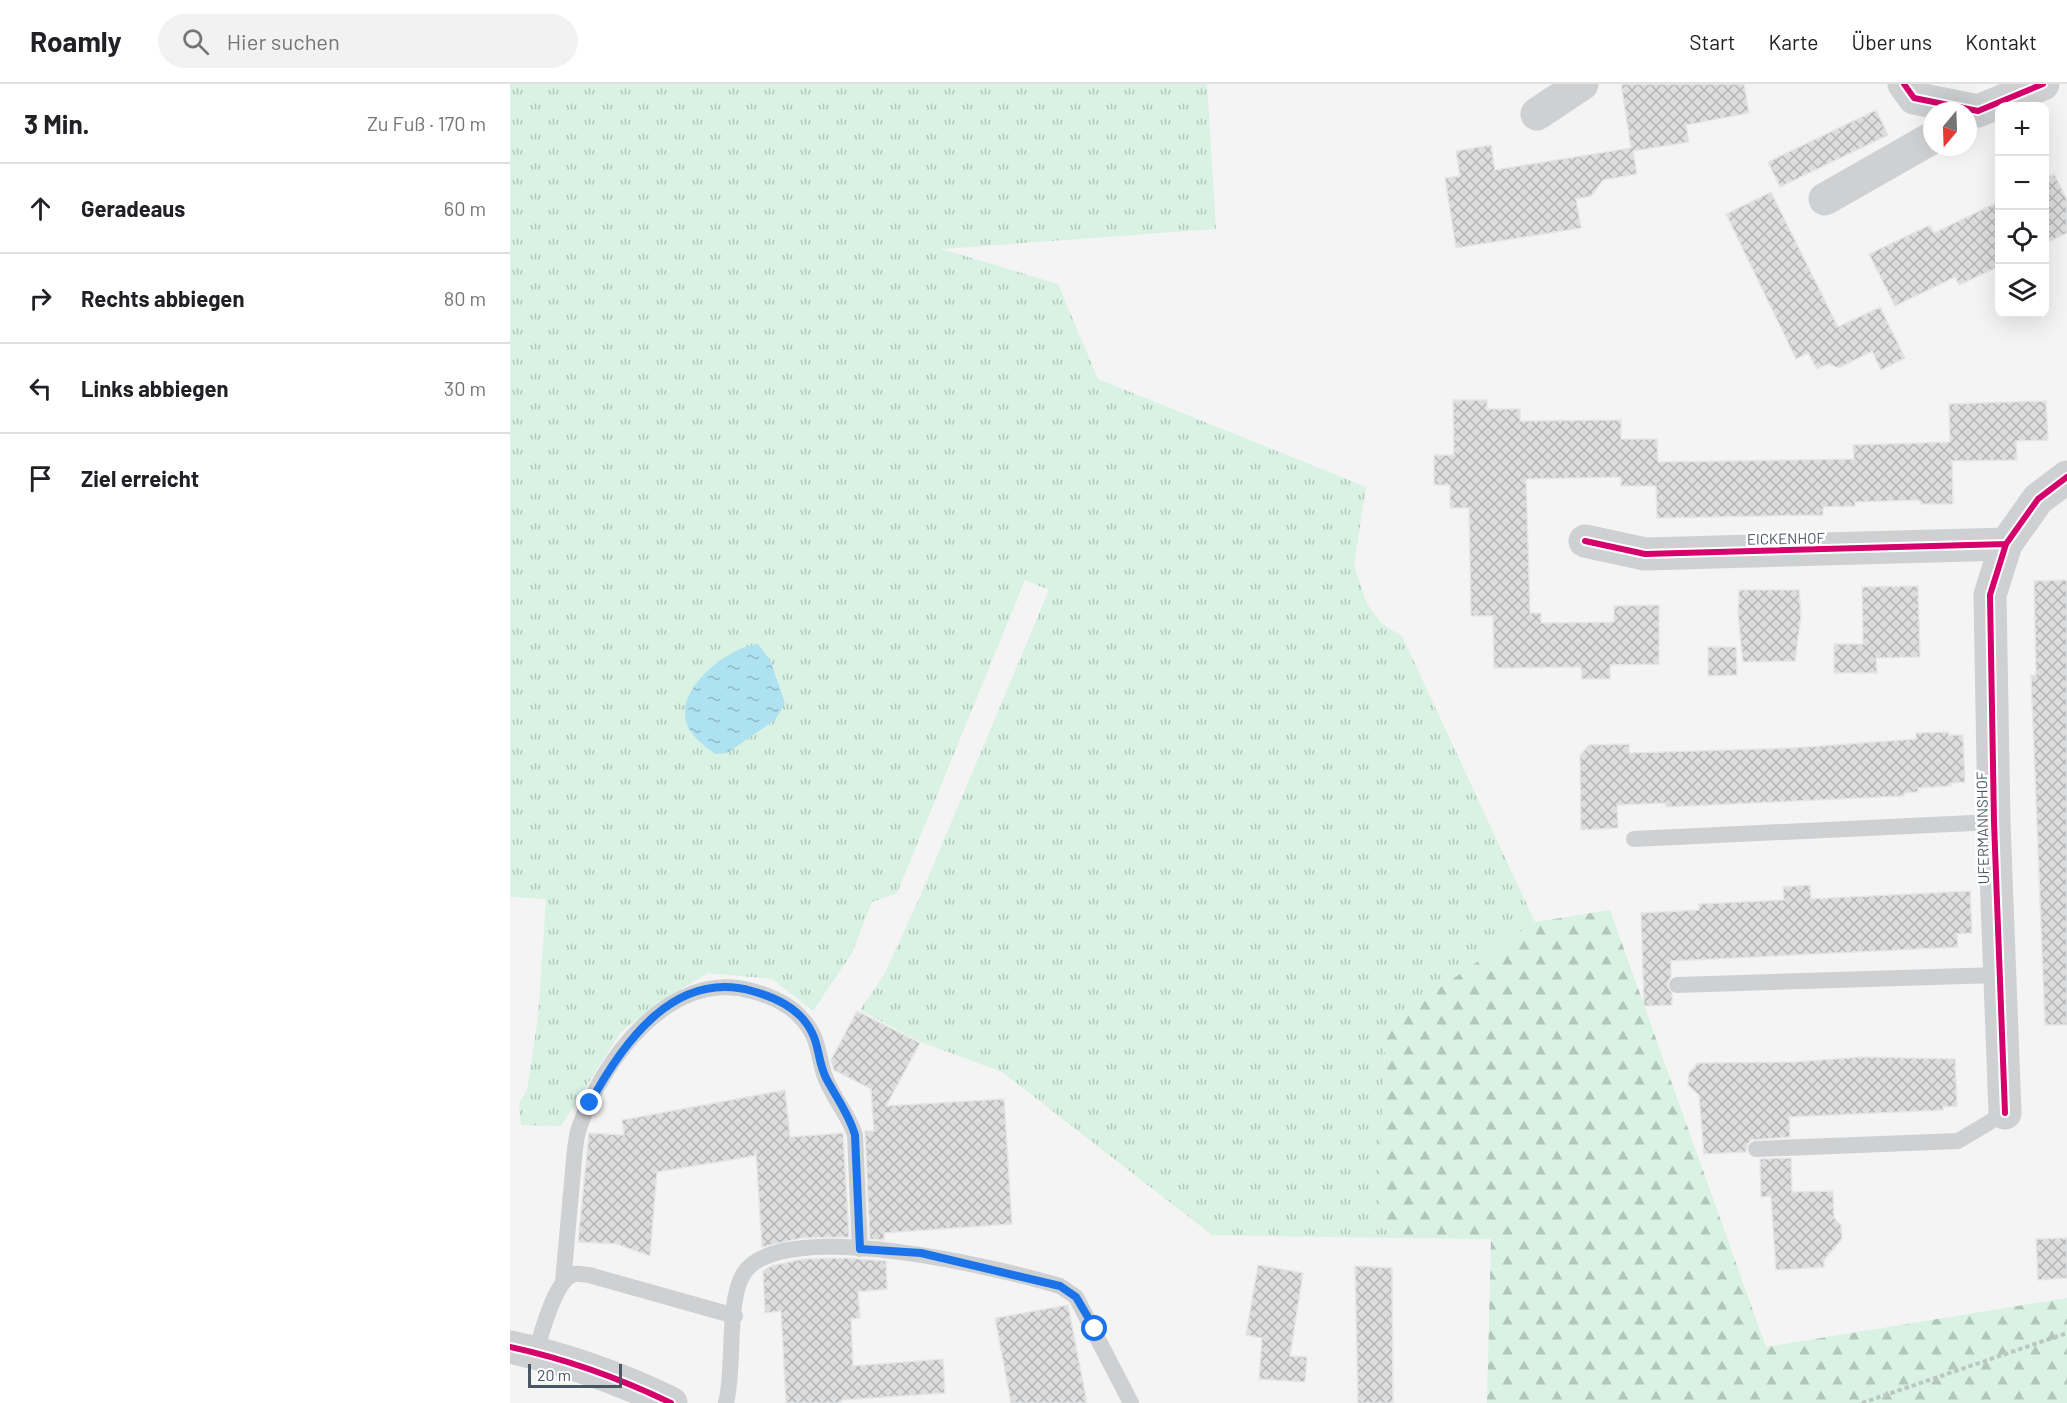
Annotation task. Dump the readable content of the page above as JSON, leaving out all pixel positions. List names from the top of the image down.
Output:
{
  "streets": {
    "street": ["EICKENHOF", "UFERMANNSHOF"]
  },
  "crossings": [
    ["EICKENHOF", "UFERMANNSHOF"]
  ],
  "scale_bar": "20 m",
  "north": "bottom",
  "page": {
    "header": "Roamly",
    "search": "Hier suchen",
    "nav": [
      "Start",
      "Karte",
      "Über uns",
      "Kontakt"
    ],
    "heading": ["3 Min.", "Zu Fuß · 170 m"],
    "map_buttons": ["+", "−"],
    "list": [
      ["Geradeaus", "60 m"],
      ["Rechts abbiegen", "80 m"],
      ["Links abbiegen", "30 m"],
      "Ziel erreicht"
    ],
    "scale": "20 m"
  }
}
